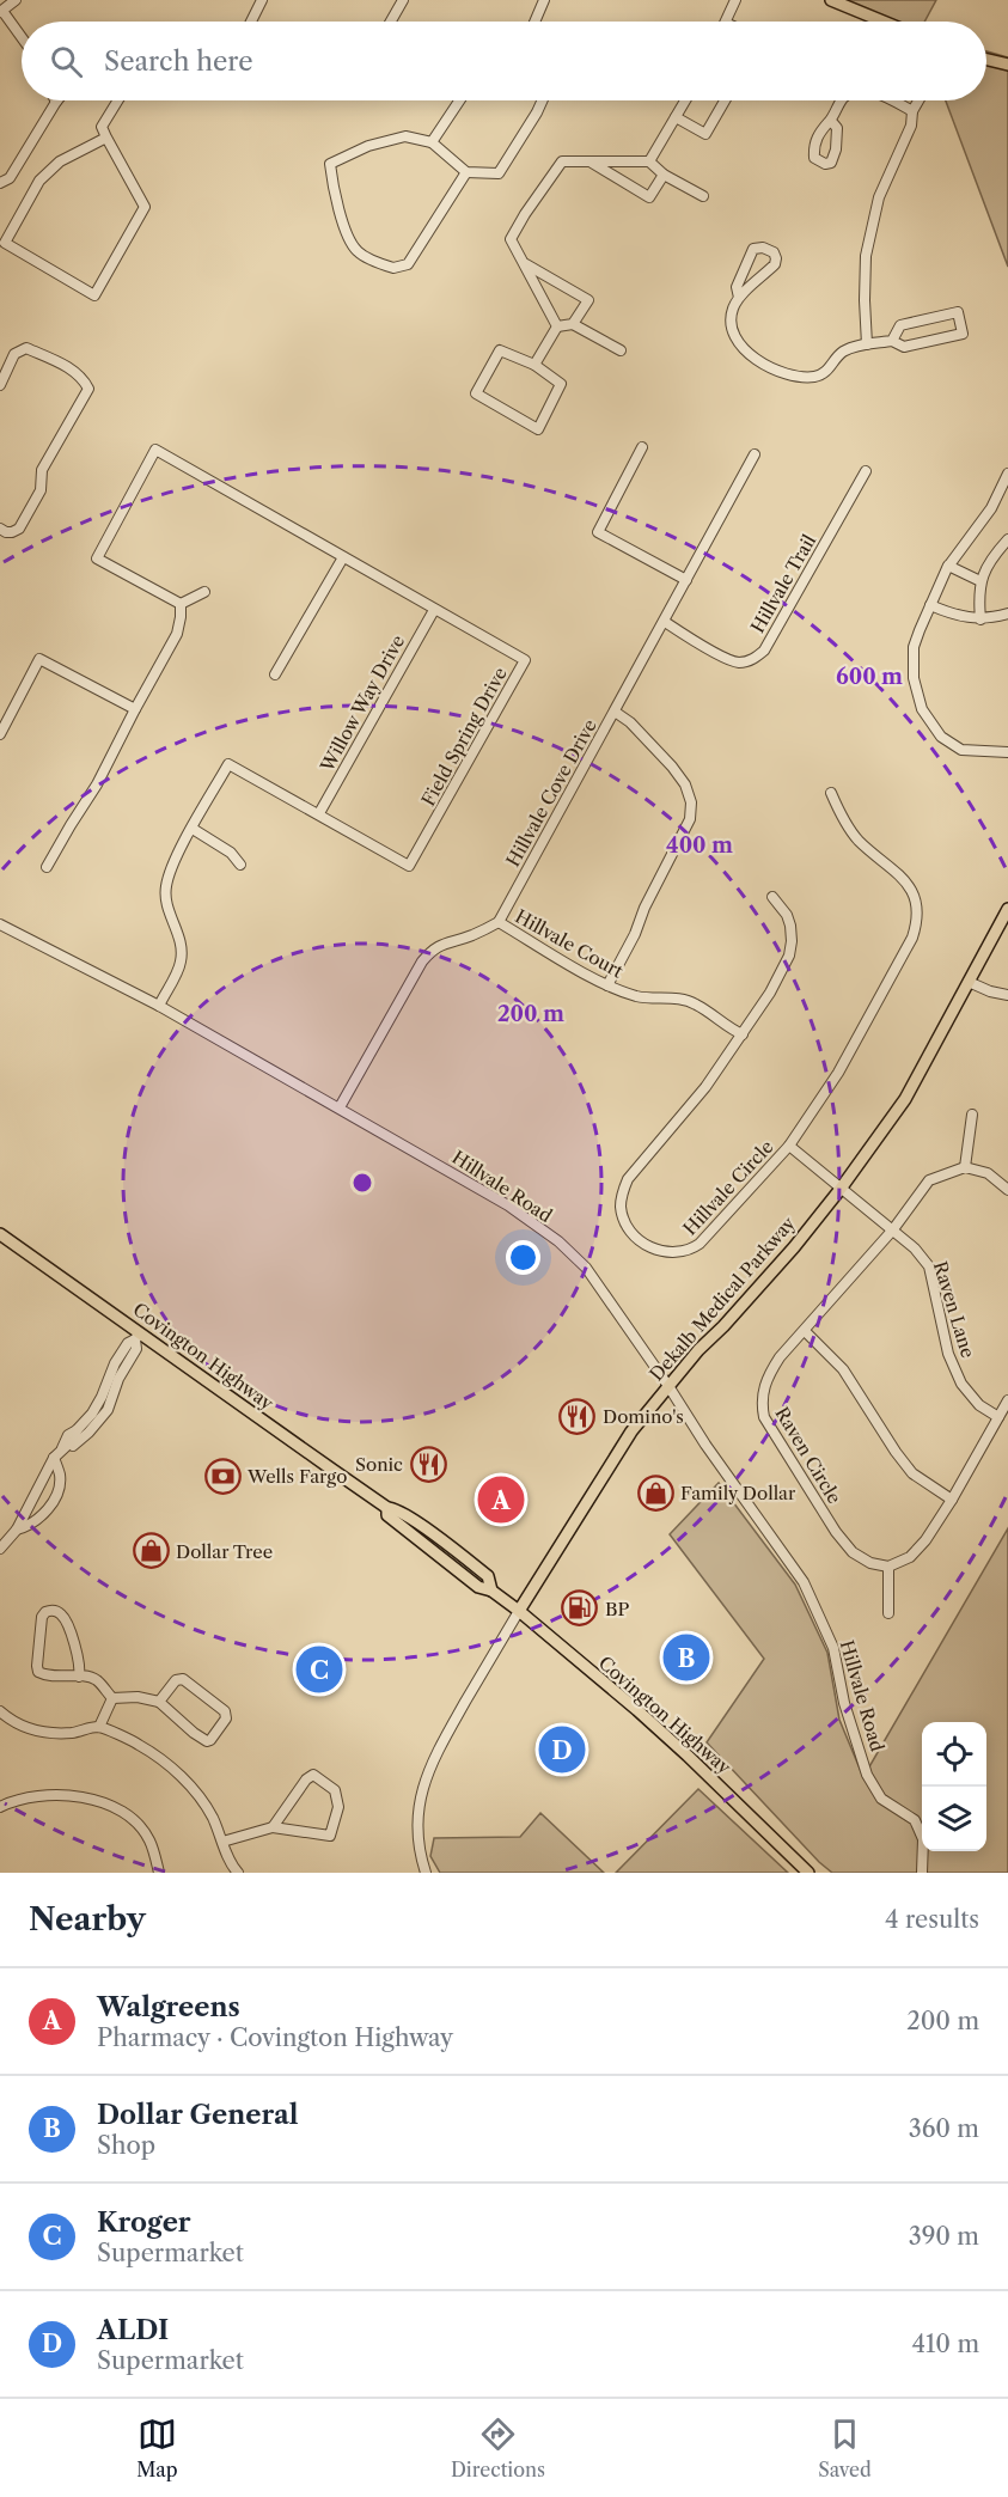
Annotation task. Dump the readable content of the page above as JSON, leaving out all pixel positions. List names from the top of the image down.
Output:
{
  "streets": {
    "main road": ["Dekalb Medical Parkway", "Covington Highway"],
    "street": [
      "Hillvale Trail",
      "Willow Way Drive",
      "Field Spring Drive",
      "Hillvale Cove Drive",
      "Hillvale Court",
      "Hillvale Road",
      "Hillvale Circle",
      "Raven Lane",
      "Raven Circle"
    ]
  },
  "crossings": [
    ["Hillvale Trail", "Hillvale Cove Drive"],
    ["Willow Way Drive", "Field Spring Drive"],
    ["Field Spring Drive", "Hillvale Road"],
    ["Hillvale Cove Drive", "Hillvale Court"],
    ["Hillvale Court", "Hillvale Circle"],
    ["Hillvale Road", "Dekalb Medical Parkway"],
    ["Hillvale Circle", "Raven Lane"],
    ["Dekalb Medical Parkway", "Raven Lane"],
    ["Dekalb Medical Parkway", "Covington Highway"],
    ["Raven Lane", "Raven Circle"]
  ],
  "places": {
    "restaurant": ["Domino's", "Sonic"],
    "bank": ["Wells Fargo"],
    "shop": ["Family Dollar", "Dollar Tree"],
    "fuel station": ["BP"]
  },
  "page": {
    "search": "Search here",
    "pins": [
      "A",
      "B",
      "C",
      "D"
    ],
    "heading": ["Nearby", "4 results"],
    "list": [
      {
        "mark": "A",
        "name": "Walgreens",
        "note": "Pharmacy · Covington Highway",
        "value": "200 m"
      },
      {
        "mark": "B",
        "name": "Dollar General",
        "note": "Shop",
        "value": "360 m"
      },
      {
        "mark": "C",
        "name": "Kroger",
        "note": "Supermarket",
        "value": "390 m"
      },
      {
        "mark": "D",
        "name": "ALDI",
        "note": "Supermarket",
        "value": "410 m"
      }
    ],
    "nav": ["Map", "Directions", "Saved"]
  },
  "rings": ["600 m", "400 m", "200 m"]
}
